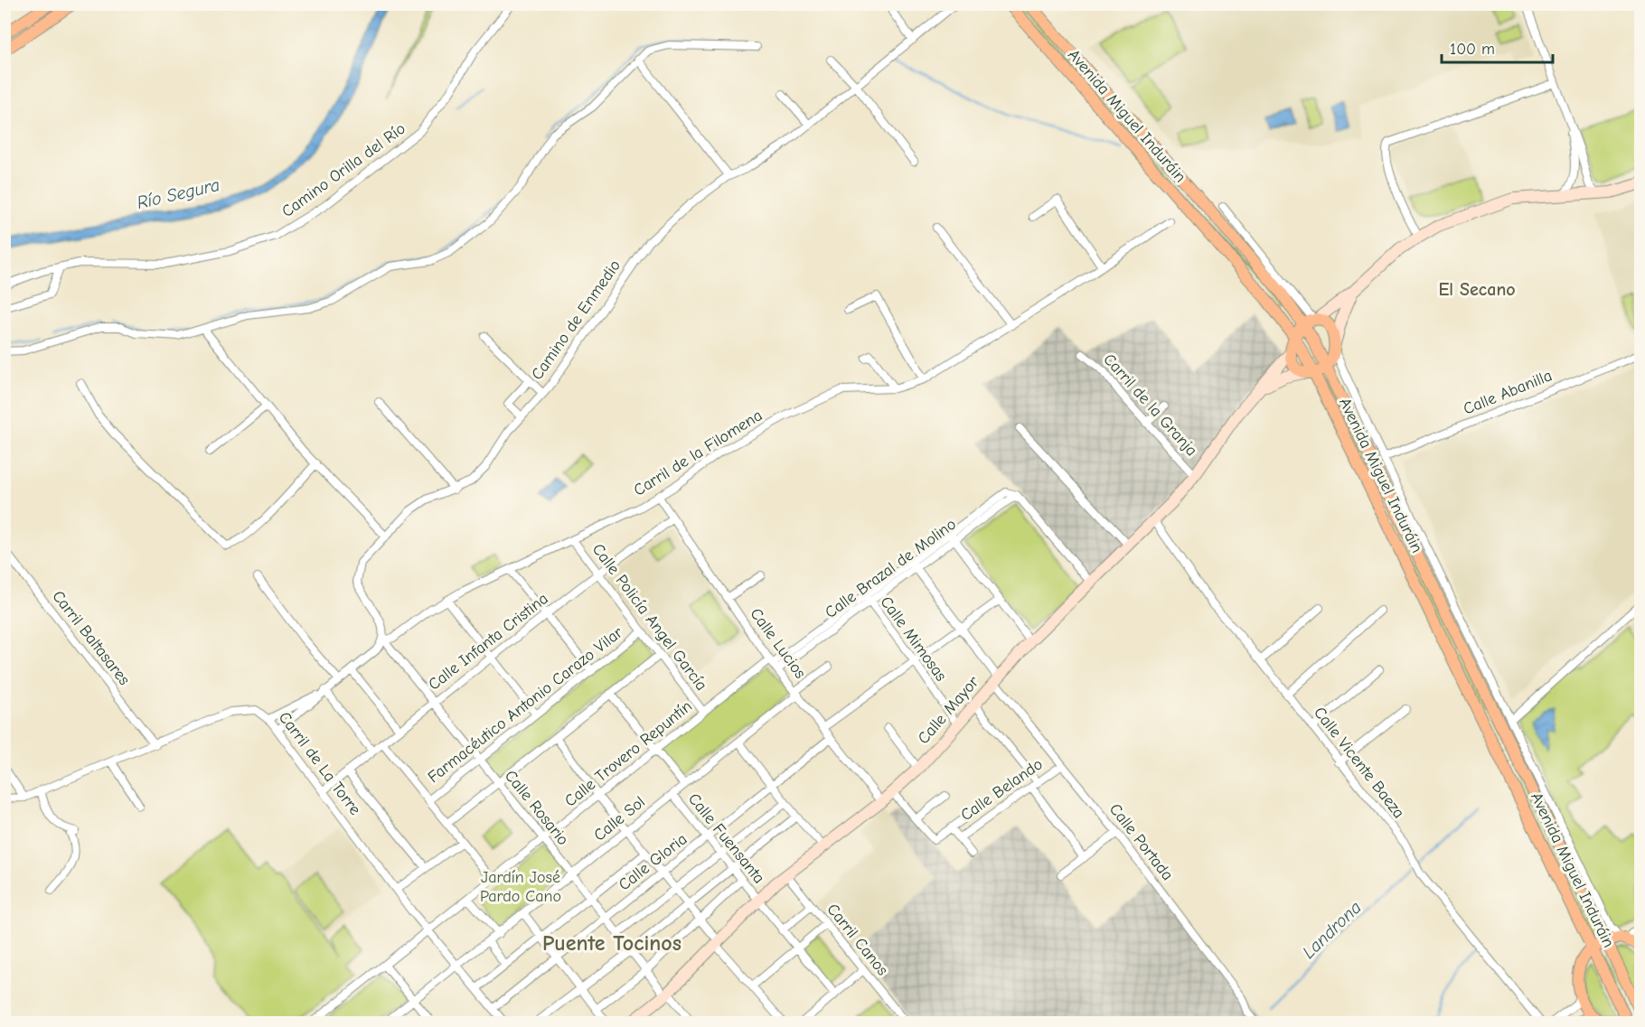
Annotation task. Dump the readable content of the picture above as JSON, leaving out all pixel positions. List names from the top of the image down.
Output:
{
  "streets": {
    "main road": ["Avenida Miguel Induráin", "Calle Mayor"],
    "street": [
      "Camino Orilla del Río",
      "Camino de Enmedio",
      "Calle Abanilla",
      "Carril de la Granja",
      "Carril de la Filomena",
      "Calle Policía Angel García",
      "Carril Baltasares",
      "Calle Mimosas",
      "Calle Infanta Cristina",
      "Calle Lucios",
      "Farmacéutico Antonio Carazo Vilar",
      "Calle Trovero Repuntín",
      "Calle Vicente Baeza",
      "Carril de La Torre",
      "Calle Belando",
      "Calle Rosario",
      "Calle Sol",
      "Calle Fuensanta",
      "Calle Portada",
      "Calle Gloria",
      "Carril Canos"
    ]
  },
  "crossings": [
    ["Avenida Miguel Induráin", "Calle Mayor"],
    ["Camino de Enmedio", "Carril de la Filomena"],
    ["Camino de Enmedio", "Calle Rosario"],
    ["Carril de la Granja", "Calle Mayor"],
    ["Carril de la Filomena", "Calle Policía Angel García"],
    ["Carril de la Filomena", "Calle Lucios"],
    ["Carril de la Filomena", "Calle Rosario"],
    ["Calle Policía Angel García", "Calle Infanta Cristina"],
    ["Calle Policía Angel García", "Farmacéutico Antonio Carazo Vilar"],
    ["Calle Policía Angel García", "Calle Trovero Repuntín"],
    ["Carril Baltasares", "Carril de La Torre"],
    ["Calle Mimosas", "Calle Mayor"],
    ["Calle Mimosas", "Calle Trovero Repuntín"],
    ["Calle Infanta Cristina", "Calle Lucios"],
    ["Calle Infanta Cristina", "Carril de La Torre"],
    ["Calle Infanta Cristina", "Calle Rosario"],
    ["Calle Lucios", "Calle Mayor"],
    ["Calle Lucios", "Calle Trovero Repuntín"],
    ["Calle Lucios", "Calle Sol"],
    ["Calle Lucios", "Calle Gloria"],
    ["Farmacéutico Antonio Carazo Vilar", "Calle Rosario"],
    ["Calle Mayor", "Calle Trovero Repuntín"],
    ["Calle Mayor", "Calle Vicente Baeza"],
    ["Calle Mayor", "Calle Belando"],
    ["Calle Mayor", "Calle Rosario"],
    ["Calle Mayor", "Calle Fuensanta"],
    ["Calle Mayor", "Calle Portada"],
    ["Calle Mayor", "Carril Canos"],
    ["Calle Trovero Repuntín", "Carril de La Torre"],
    ["Calle Trovero Repuntín", "Calle Rosario"],
    ["Calle Trovero Repuntín", "Calle Portada"],
    ["Carril de La Torre", "Calle Sol"],
    ["Carril de La Torre", "Calle Gloria"],
    ["Calle Belando", "Calle Portada"],
    ["Calle Rosario", "Calle Sol"],
    ["Calle Rosario", "Calle Gloria"],
    ["Calle Sol", "Calle Fuensanta"],
    ["Calle Fuensanta", "Calle Gloria"]
  ],
  "districts": ["El Secano", "Puente Tocinos"],
  "water": ["Río Segura", "Landrona"],
  "parks": ["Jardín José Pardo Cano"],
  "scale_bar": "100 m"
}
